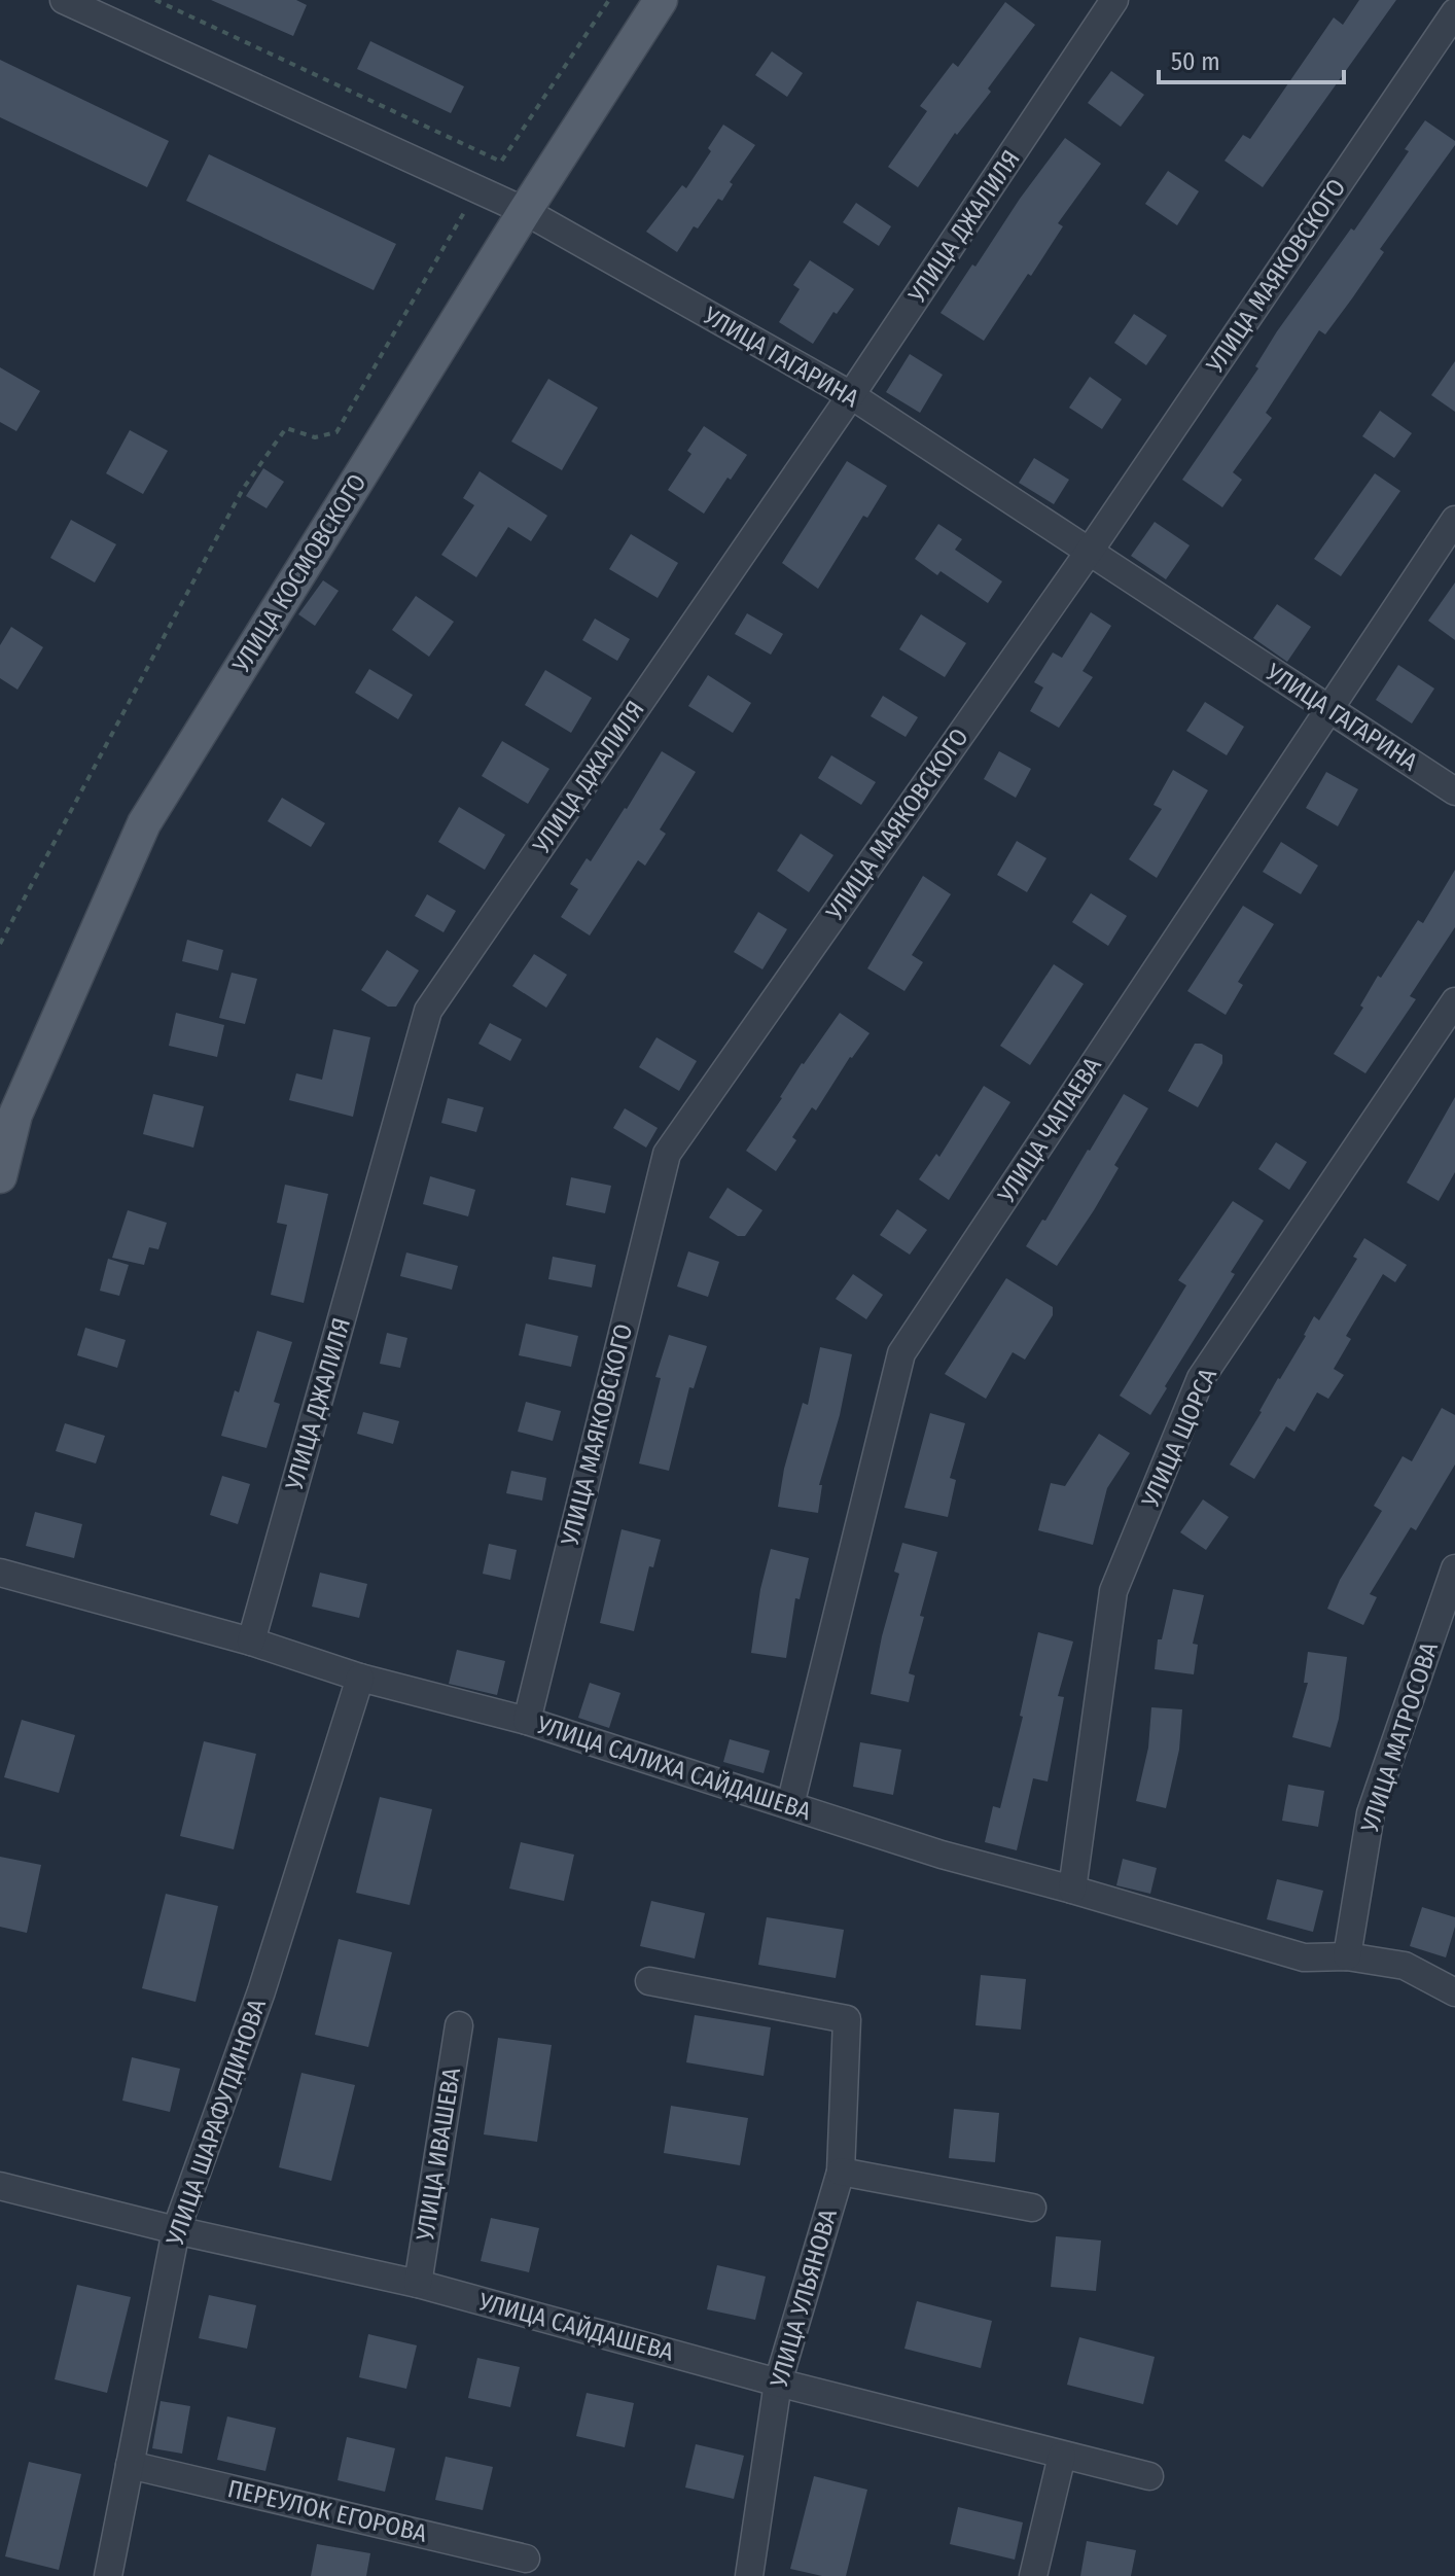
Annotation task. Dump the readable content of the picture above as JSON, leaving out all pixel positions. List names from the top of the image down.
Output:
{
  "streets": {
    "main road": ["УЛИЦА КОСМОВСКОГО"],
    "street": [
      "УЛИЦА ДЖАЛИЛЯ",
      "УЛИЦА МАЯКОВСКОГО",
      "УЛИЦА ГАГАРИНА",
      "УЛИЦА ЧАПАЕВА",
      "УЛИЦА ЩОРСА",
      "УЛИЦА МАТРОСОВА",
      "УЛИЦА САЛИХА САЙДАШЕВА",
      "УЛИЦА ШАРАФУТДИНОВА",
      "УЛИЦА ИВАШЕВА",
      "УЛИЦА УЛЬЯНОВА",
      "УЛИЦА САЙДАШЕВА",
      "ПЕРЕУЛОК ЕГОРОВА"
    ]
  },
  "crossings": [
    ["УЛИЦА ДЖАЛИЛЯ", "УЛИЦА ГАГАРИНА"],
    ["УЛИЦА ДЖАЛИЛЯ", "УЛИЦА САЛИХА САЙДАШЕВА"],
    ["УЛИЦА МАЯКОВСКОГО", "УЛИЦА ГАГАРИНА"],
    ["УЛИЦА МАЯКОВСКОГО", "УЛИЦА САЛИХА САЙДАШЕВА"],
    ["УЛИЦА ГАГАРИНА", "УЛИЦА КОСМОВСКОГО"],
    ["УЛИЦА ГАГАРИНА", "УЛИЦА ЧАПАЕВА"],
    ["УЛИЦА ЧАПАЕВА", "УЛИЦА САЛИХА САЙДАШЕВА"],
    ["УЛИЦА ЩОРСА", "УЛИЦА САЛИХА САЙДАШЕВА"],
    ["УЛИЦА МАТРОСОВА", "УЛИЦА САЛИХА САЙДАШЕВА"],
    ["УЛИЦА САЛИХА САЙДАШЕВА", "УЛИЦА ШАРАФУТДИНОВА"],
    ["УЛИЦА ШАРАФУТДИНОВА", "УЛИЦА САЙДАШЕВА"],
    ["УЛИЦА ШАРАФУТДИНОВА", "ПЕРЕУЛОК ЕГОРОВА"],
    ["УЛИЦА ИВАШЕВА", "УЛИЦА САЙДАШЕВА"],
    ["УЛИЦА УЛЬЯНОВА", "УЛИЦА САЙДАШЕВА"]
  ],
  "scale_bar": "50 m"
}
